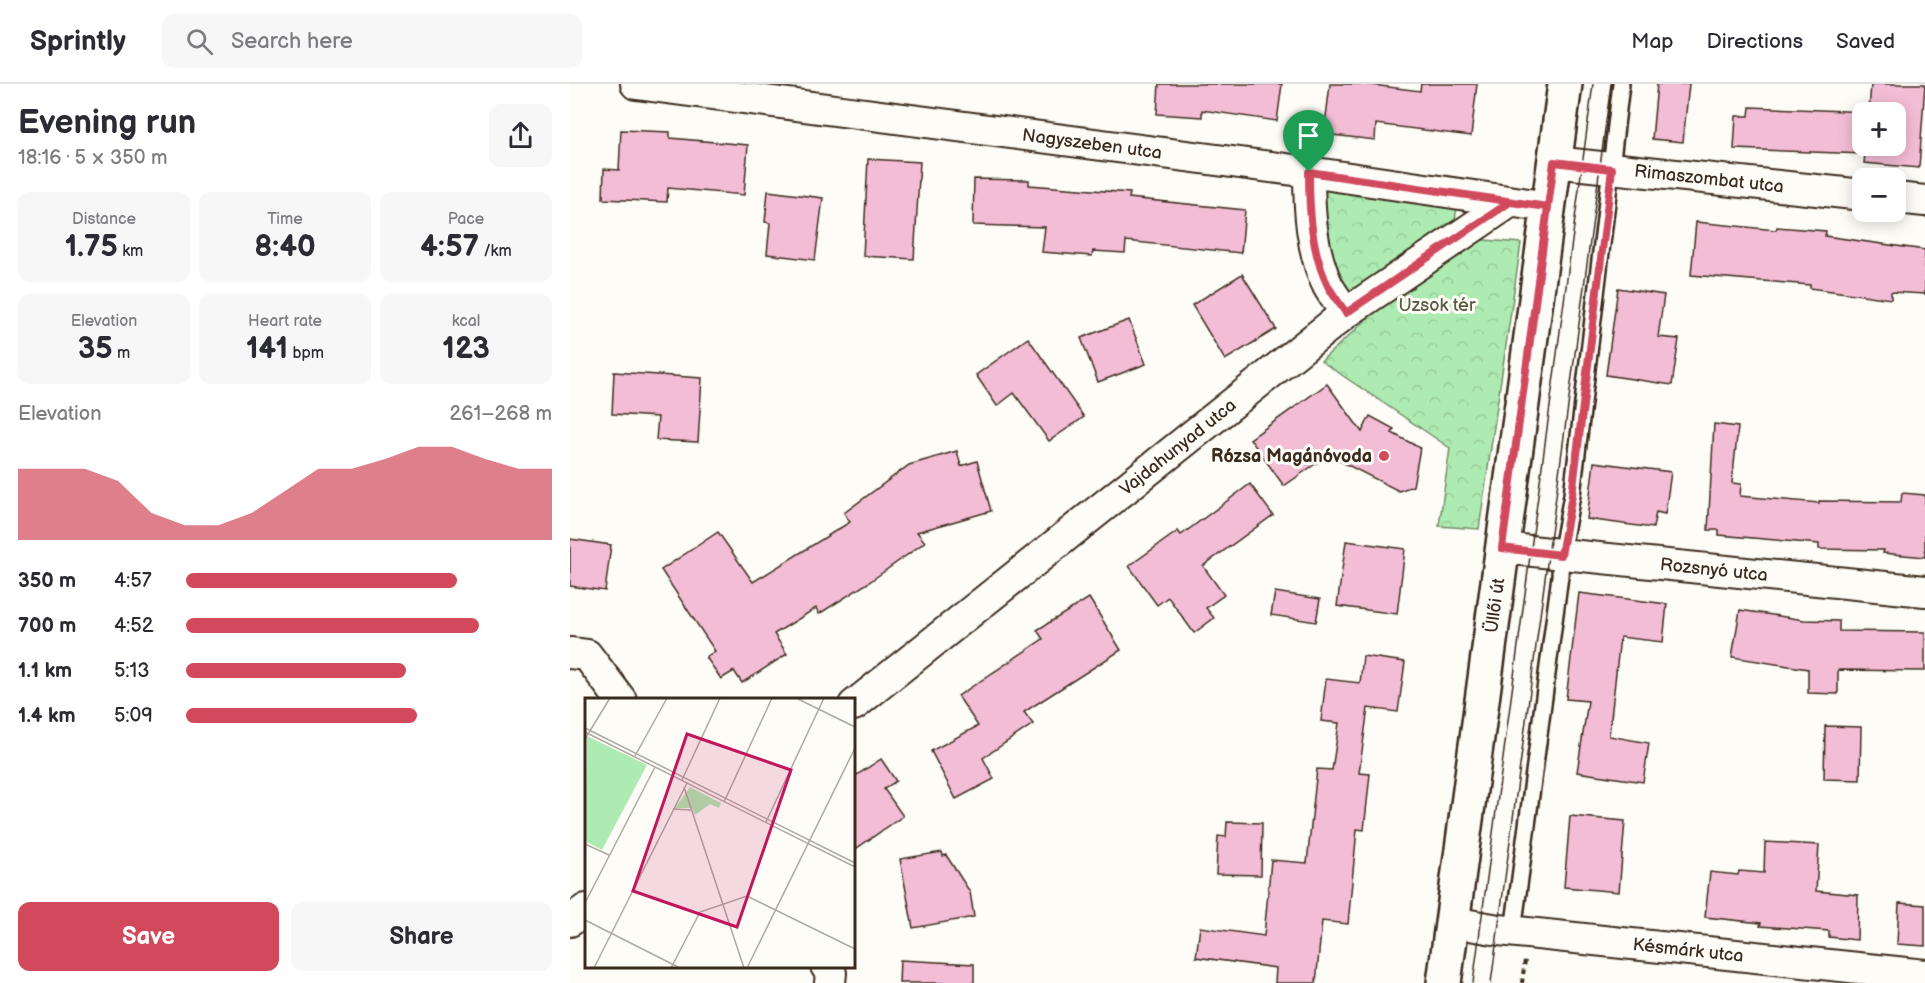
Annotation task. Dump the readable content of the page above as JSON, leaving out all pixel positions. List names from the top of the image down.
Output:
{
  "streets": {
    "main road": ["Üllői út"],
    "street": [
      "Nagyszeben utca",
      "Rimaszombat utca",
      "Vajdahunyad utca",
      "Rozsnyó utca",
      "Késmárk utca"
    ]
  },
  "crossings": [
    ["Nagyszeben utca", "Vajdahunyad utca"],
    ["Nagyszeben utca", "Üllői út"],
    ["Rimaszombat utca", "Üllői út"],
    ["Rozsnyó utca", "Üllői út"],
    ["Üllői út", "Késmárk utca"]
  ],
  "parks": ["Uzsok tér"],
  "places": ["Rózsa Magánóvoda"],
  "page": {
    "header": "Sprintly",
    "search": "Search here",
    "nav": ["Map", "Directions", "Saved"],
    "heading": ["Evening run", "18:16 · 5 × 350 m"],
    "map_buttons": ["+", "−"],
    "stats": [
      ["Distance", "1.75 km"],
      ["Time", "8:40"],
      ["Pace", "4:57 /km"],
      ["Elevation", "35 m"],
      ["Heart rate", "141 bpm"],
      ["kcal", "123"]
    ],
    "chart": ["Elevation", "261–268 m"],
    "list": [
      {
        "name": "350 m",
        "note": "4:57"
      },
      {
        "name": "700 m",
        "note": "4:52"
      },
      {
        "name": "1.1 km",
        "note": "5:13"
      },
      {
        "name": "1.4 km",
        "note": "5:09"
      }
    ],
    "buttons": ["Save", "Share"]
  }
}
